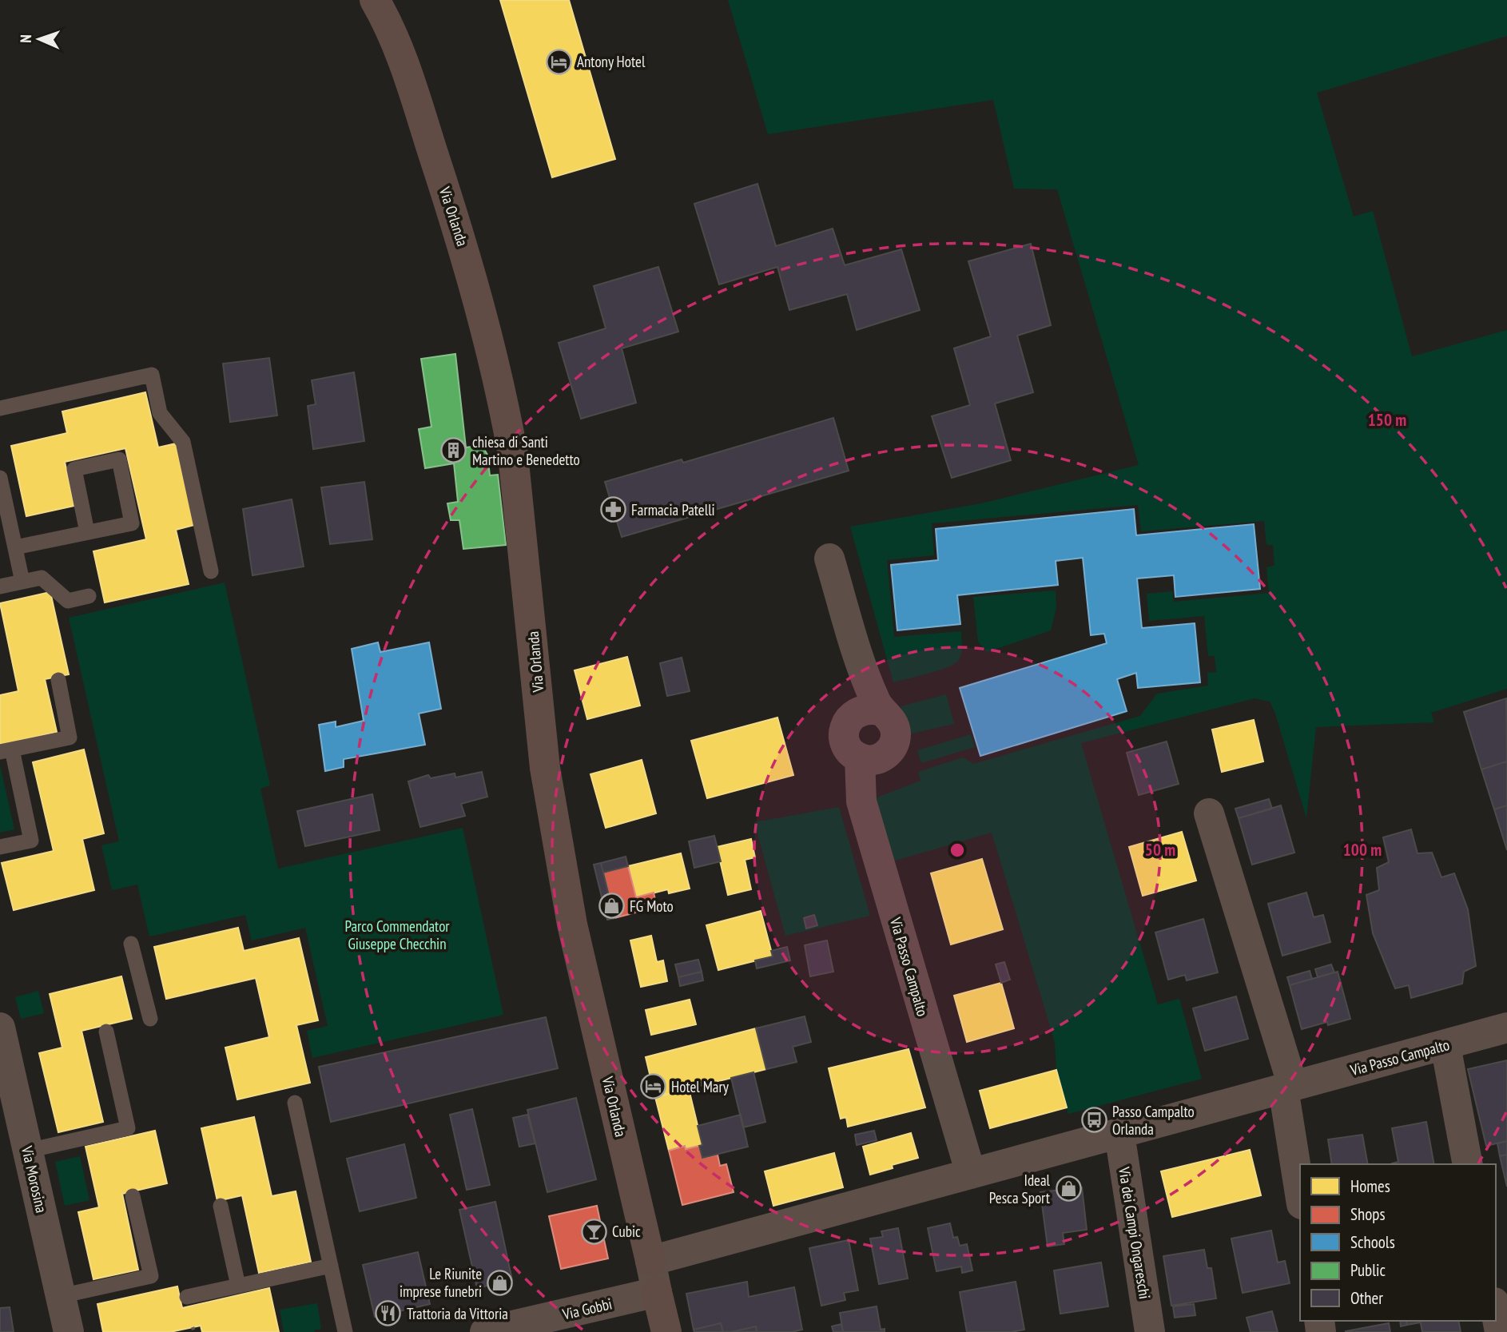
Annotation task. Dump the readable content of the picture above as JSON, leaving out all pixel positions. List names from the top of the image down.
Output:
{
  "streets": {
    "main road": ["Via Orlanda"],
    "street": [
      "Via Passo Campalto",
      "Via Morosina",
      "Via dei Campi Ongareschi",
      "Via Gobbi"
    ]
  },
  "crossings": [
    ["Via Orlanda", "Via Passo Campalto"],
    ["Via Orlanda", "Via Gobbi"],
    ["Via Passo Campalto", "Via dei Campi Ongareschi"]
  ],
  "parks": ["Parco Commendator Giuseppe Checchin"],
  "places": {
    "hotel": ["Antony Hotel", "Hotel Mary"],
    "building": ["chiesa di Santi Martino e Benedetto"],
    "pharmacy": ["Farmacia Patelli"],
    "shop": ["FG Moto", "Ideal Pesca Sport", "Le Riunite imprese funebri"],
    "bus stop": ["Passo Campalto Orlanda"],
    "bar": ["Cubic"],
    "restaurant": ["Trattoria da Vittoria"]
  },
  "legend": [
    "Homes",
    "Shops",
    "Schools",
    "Public",
    "Other"
  ],
  "north": "left",
  "rings": ["150 m", "50 m", "100 m"]
}
